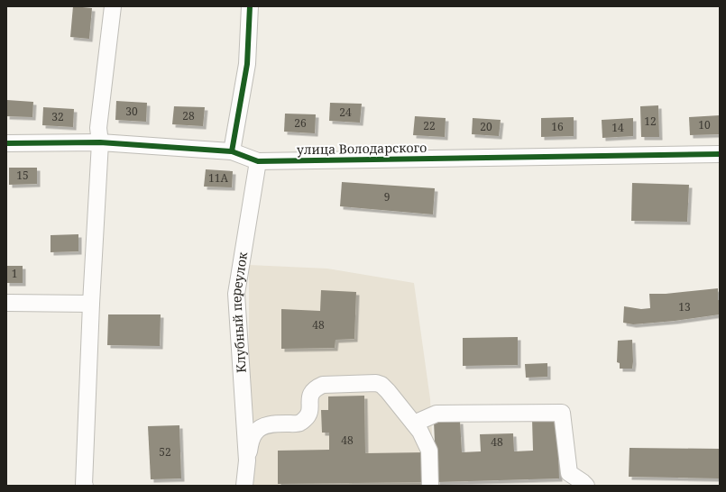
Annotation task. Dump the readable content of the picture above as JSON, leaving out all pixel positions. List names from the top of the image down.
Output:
{
  "streets": {
    "street": ["улица Володарского", "Клубный переулок"]
  },
  "crossings": [
    ["улица Володарского", "Клубный переулок"]
  ],
  "house_numbers": [
    "30",
    "24",
    "28",
    "32",
    "12",
    "26",
    "10",
    "22",
    "20",
    "16",
    "14",
    "15",
    "11А",
    "9",
    "1",
    "13",
    "48",
    "48",
    "48",
    "52"
  ]
}
